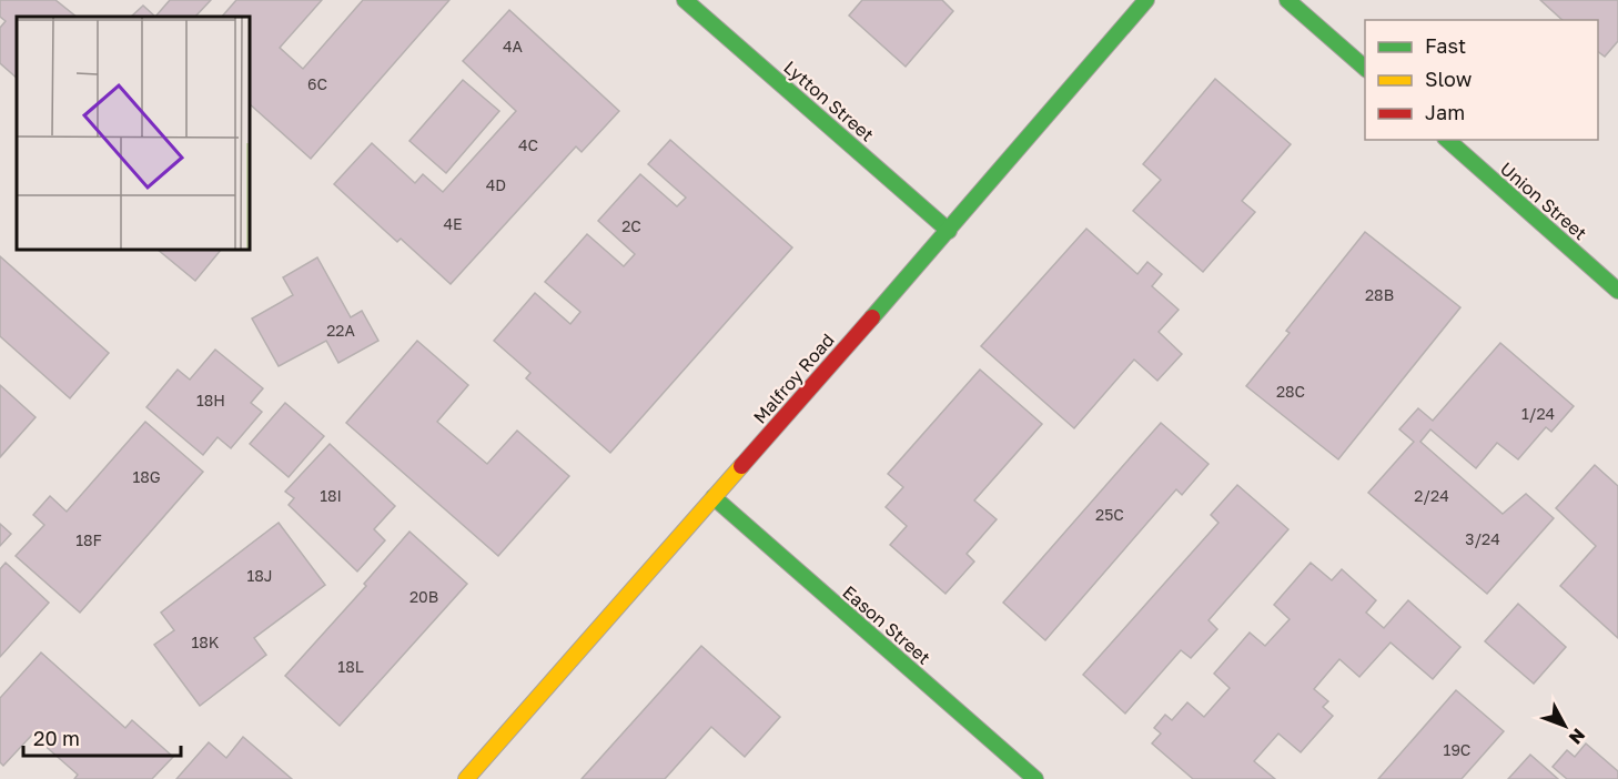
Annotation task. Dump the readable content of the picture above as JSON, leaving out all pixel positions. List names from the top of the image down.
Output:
{
  "streets": {
    "street": [
      "Lytton Street",
      "Union Street",
      "Malfroy Road",
      "Eason Street"
    ]
  },
  "crossings": [
    ["Lytton Street", "Malfroy Road"],
    ["Malfroy Road", "Eason Street"]
  ],
  "house_numbers": [
    "4A",
    "6C",
    "4C",
    "4D",
    "4E",
    "2C",
    "28B",
    "22A",
    "28C",
    "18H",
    "1/24",
    "18G",
    "18I",
    "2/24",
    "25C",
    "3/24",
    "18F",
    "18J",
    "20B",
    "18K",
    "18L",
    "19C"
  ],
  "legend": ["Fast", "Slow", "Jam"],
  "scale_bar": "20 m",
  "north": "bottom right"
}
